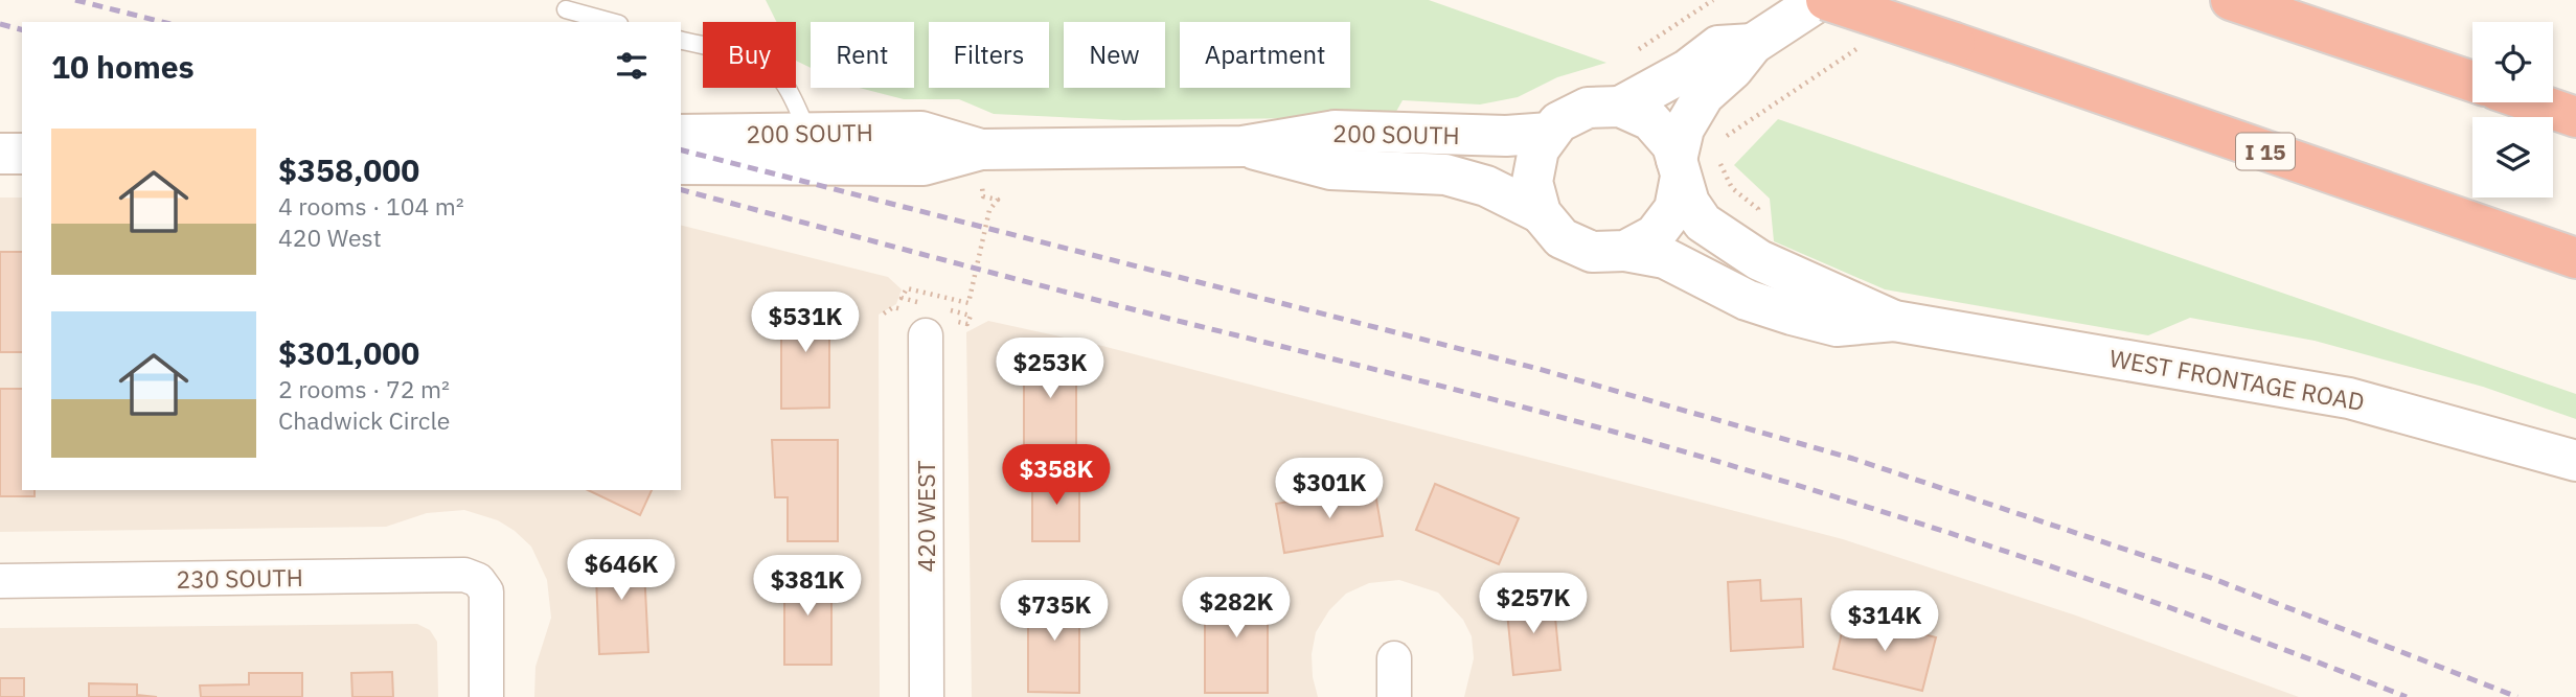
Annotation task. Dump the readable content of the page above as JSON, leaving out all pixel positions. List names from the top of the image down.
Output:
{
  "streets": {
    "highway": ["I 15"],
    "street": [
      "200 SOUTH",
      "WEST FRONTAGE ROAD",
      "420 WEST",
      "230 SOUTH"
    ]
  },
  "crossings": [
    ["200 SOUTH", "WEST FRONTAGE ROAD"]
  ],
  "page": {
    "chip": [
      "Buy",
      "Rent",
      "Filters",
      "New",
      "Apartment"
    ],
    "heading": "10 homes",
    "list": [
      {
        "name": "$358,000",
        "note": "4 rooms · 104 m² · 420 West"
      },
      {
        "name": "$301,000",
        "note": "2 rooms · 72 m² · Chadwick Circle"
      }
    ],
    "price": [
      "$531K",
      "$253K",
      "$358K",
      "$301K",
      "$646K",
      "$381K",
      "$257K",
      "$282K",
      "$735K",
      "$314K"
    ]
  }
}
